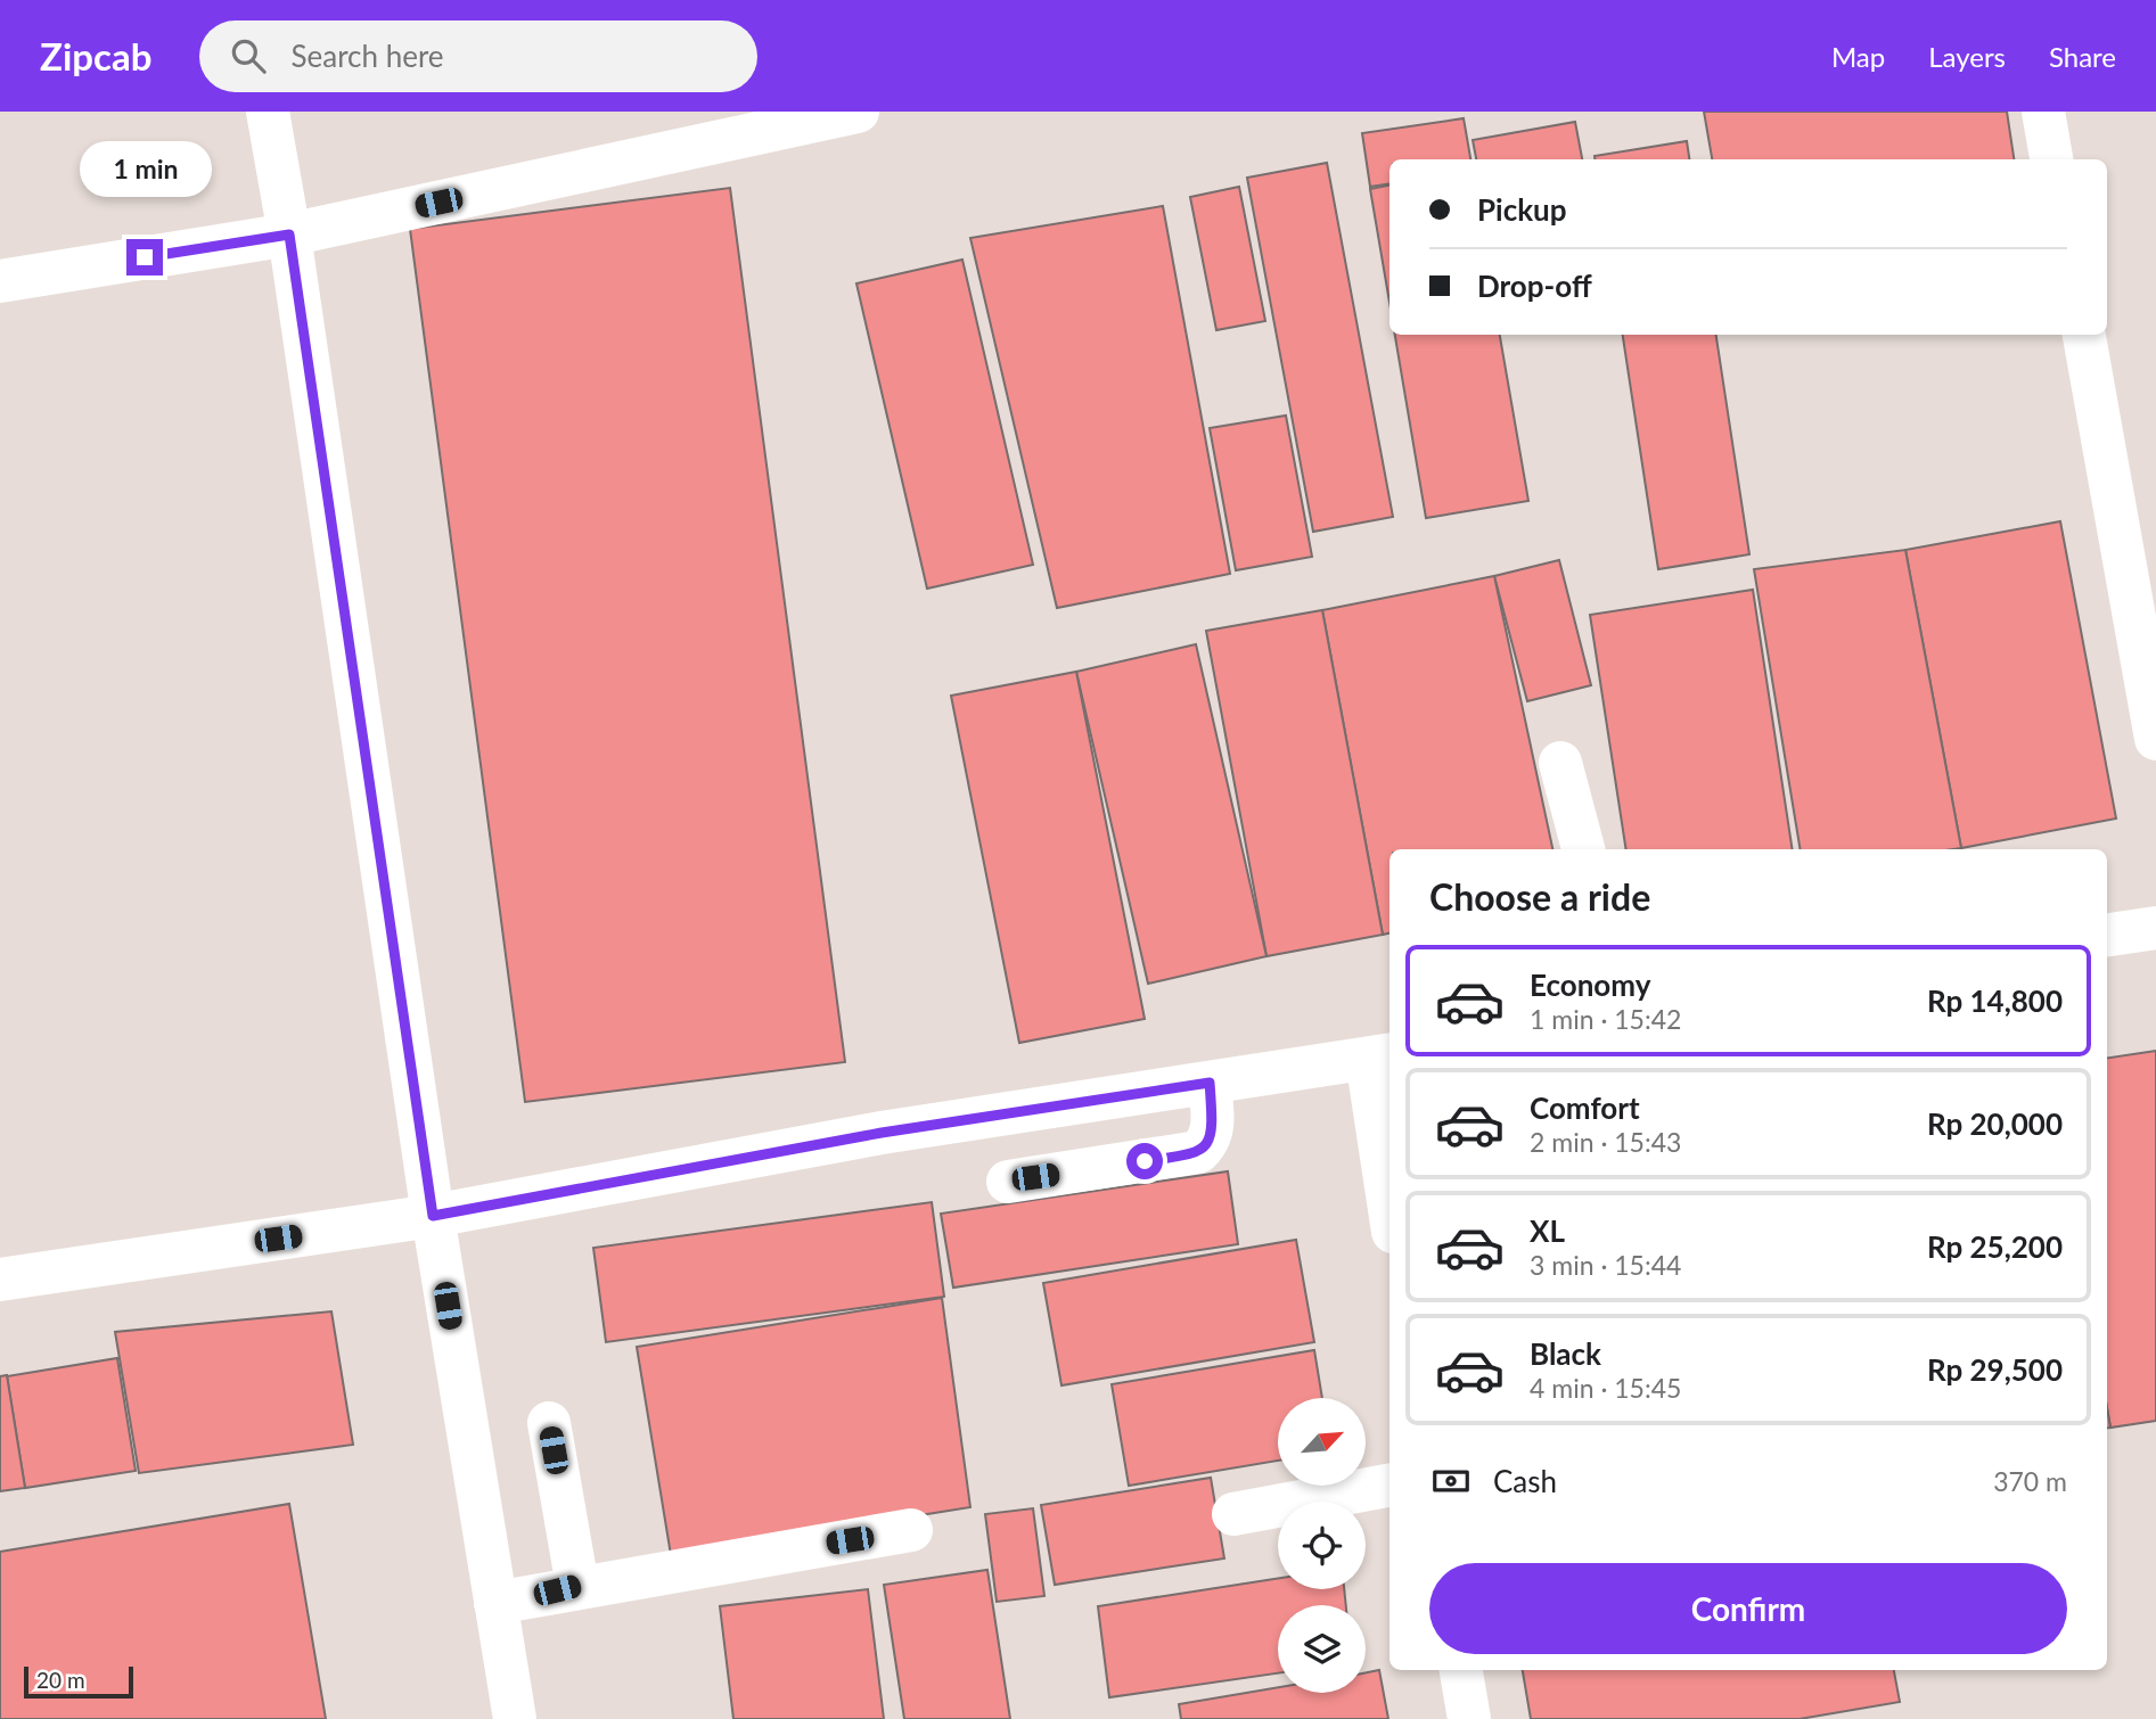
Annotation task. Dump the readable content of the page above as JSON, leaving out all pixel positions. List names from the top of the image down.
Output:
{
  "scale_bar": "20 m",
  "north": "top right",
  "page": {
    "header": "Zipcab",
    "search": "Search here",
    "nav": ["Map", "Layers", "Share"],
    "bubble": "1 min",
    "banner": ["Pickup", "Drop-off"],
    "heading": "Choose a ride",
    "list": [
      {
        "name": "Economy",
        "note": "1 min · 15:42",
        "value": "Rp 14,800"
      },
      {
        "name": "Comfort",
        "note": "2 min · 15:43",
        "value": "Rp 20,000"
      },
      {
        "name": "XL",
        "note": "3 min · 15:44",
        "value": "Rp 25,200"
      },
      {
        "name": "Black",
        "note": "4 min · 15:45",
        "value": "Rp 29,500"
      }
    ],
    "pay": ["Cash", "370 m"],
    "buttons": "Confirm",
    "scale": "20 m"
  }
}
